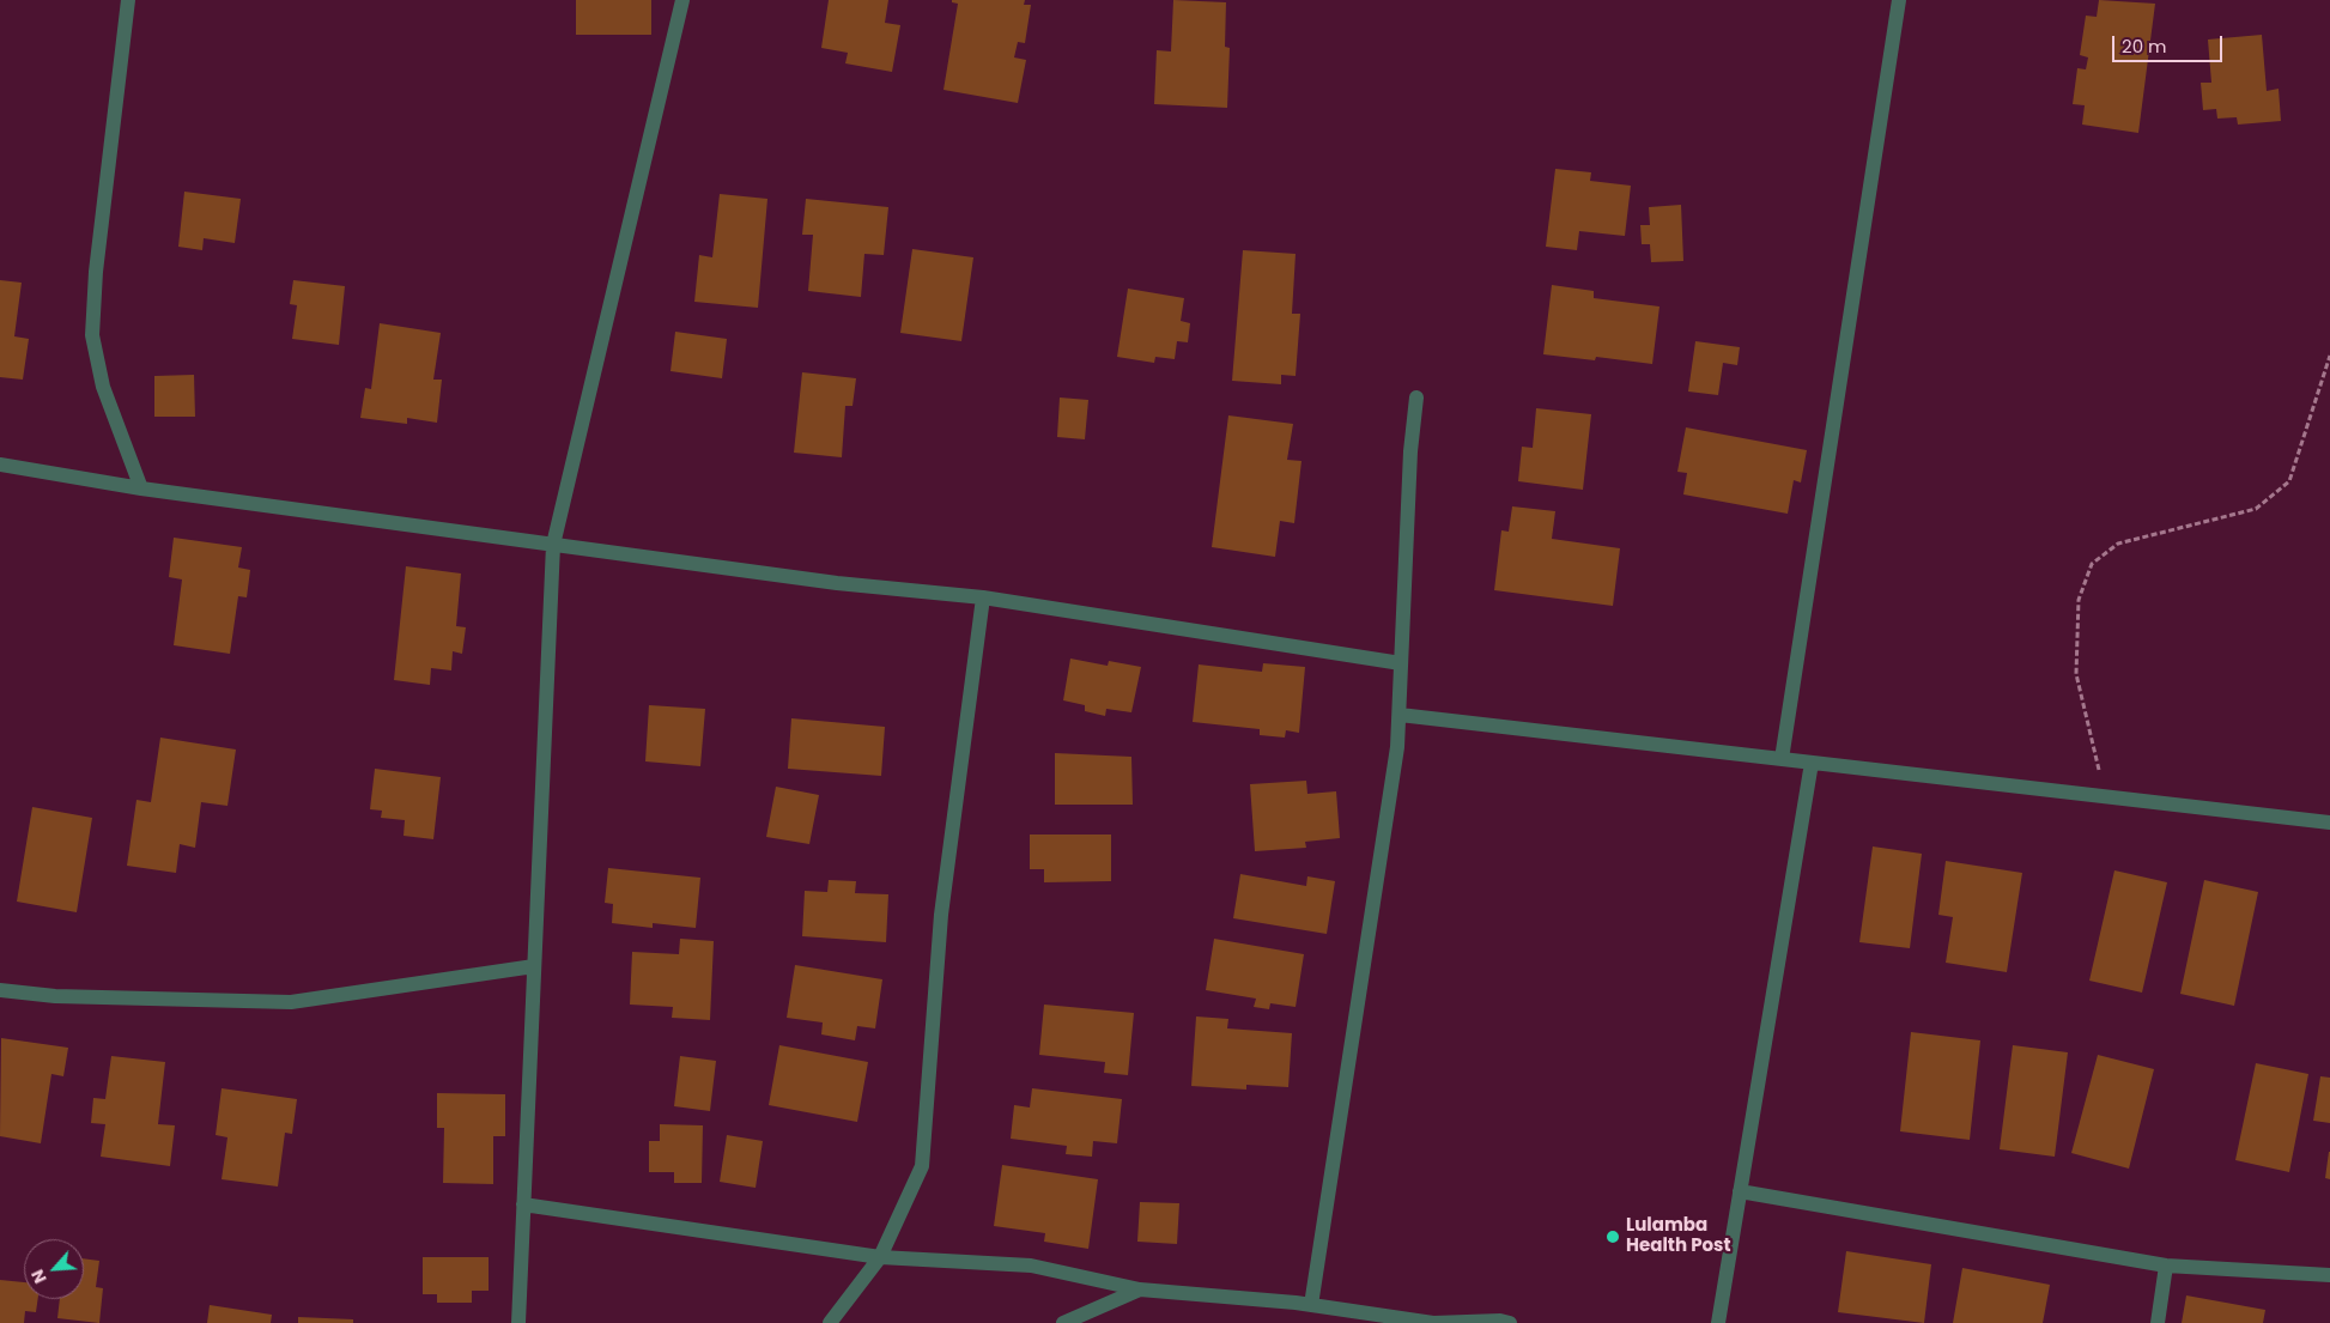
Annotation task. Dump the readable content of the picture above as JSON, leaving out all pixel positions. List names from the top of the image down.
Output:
{
  "places": ["Lulamba Health Post"],
  "scale_bar": "20 m",
  "north": "bottom left"
}
